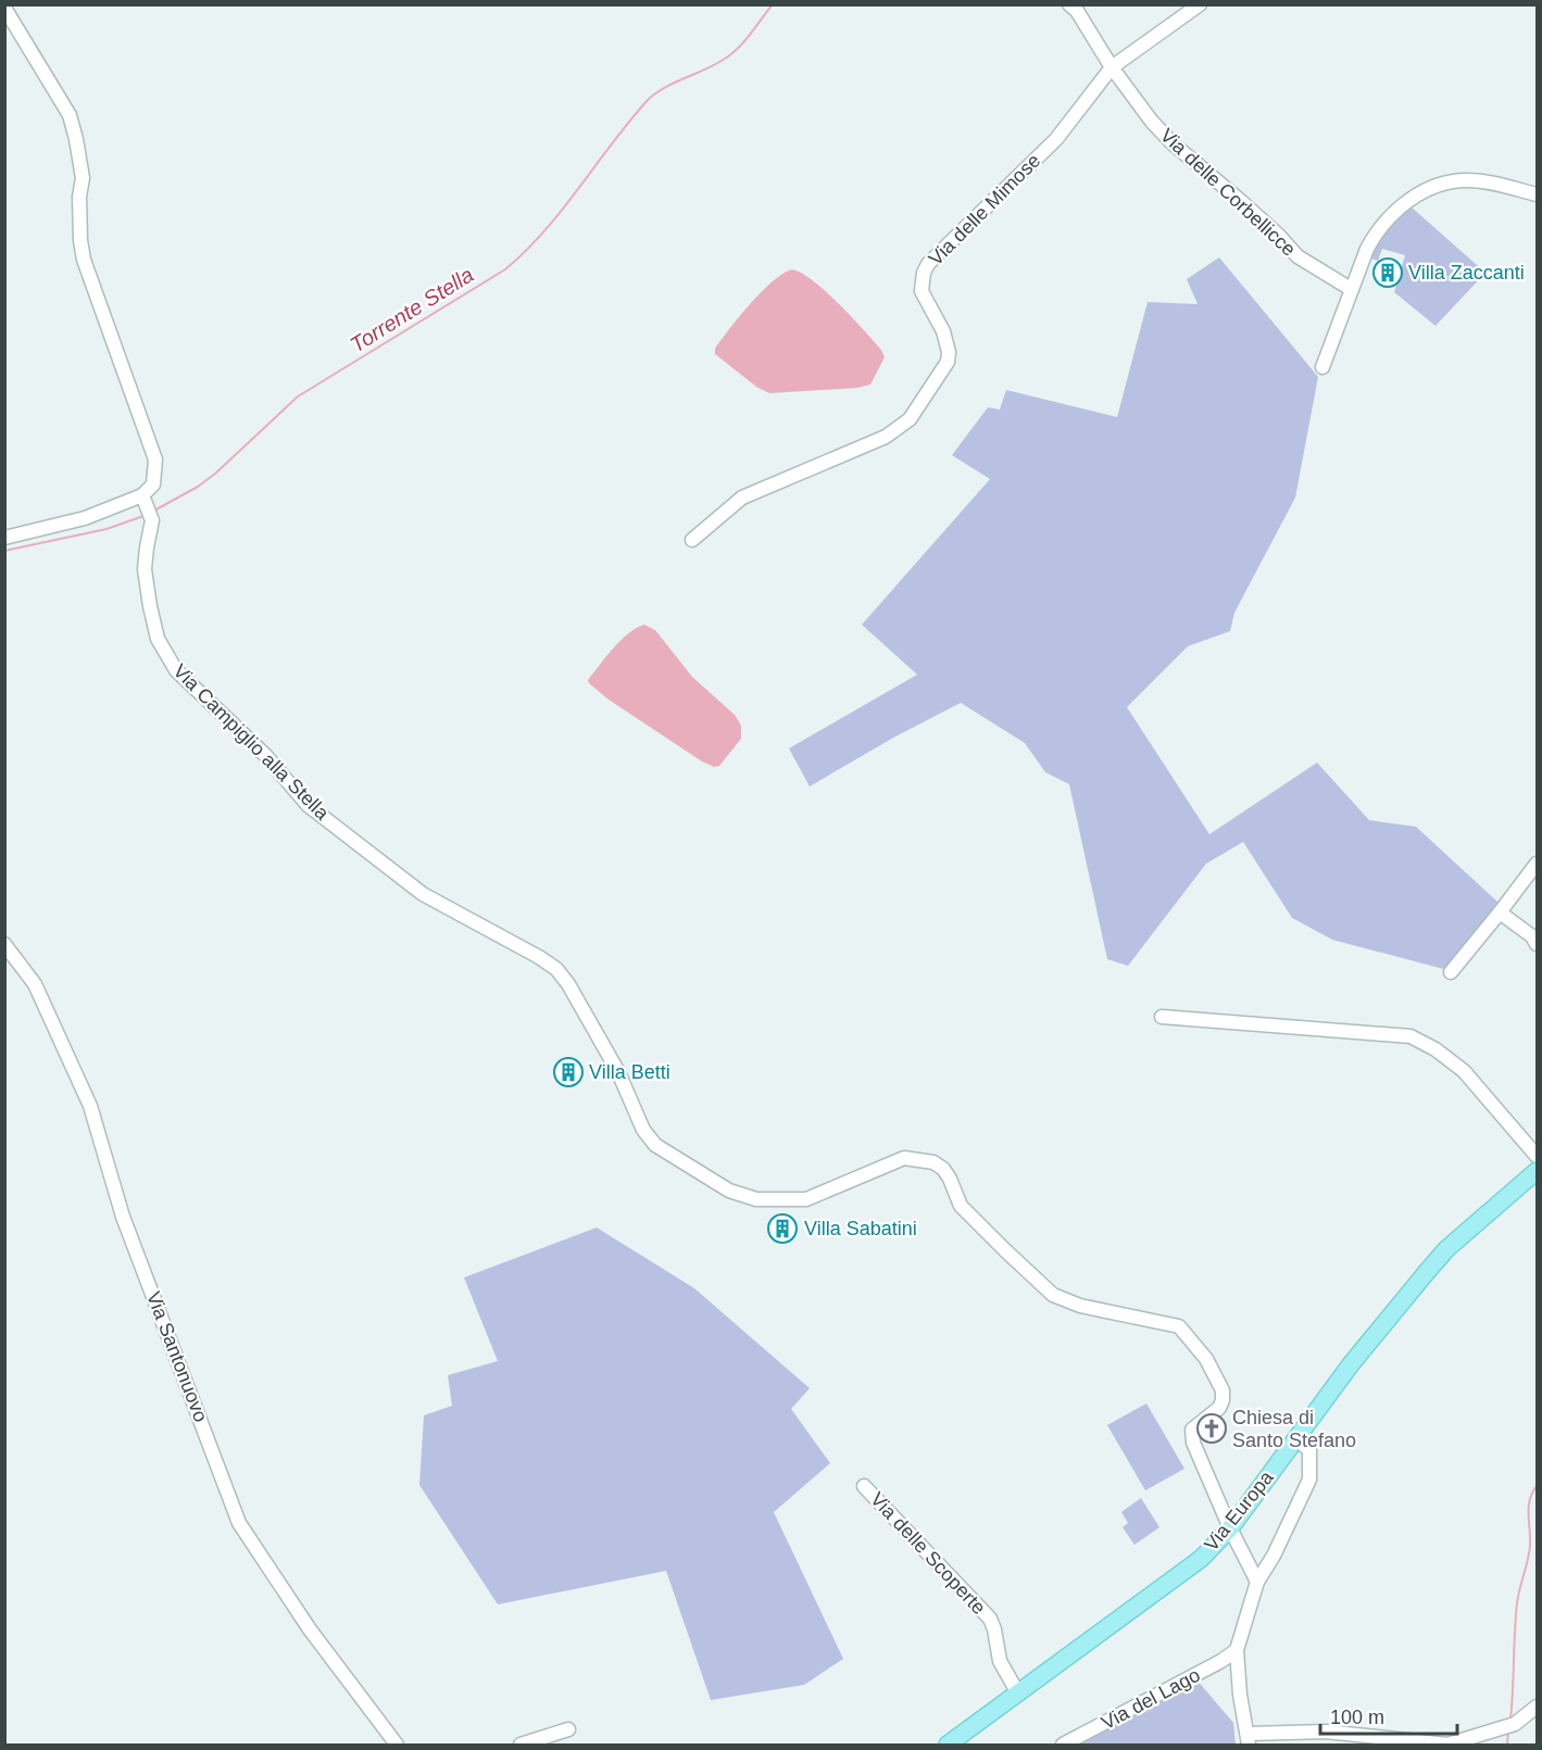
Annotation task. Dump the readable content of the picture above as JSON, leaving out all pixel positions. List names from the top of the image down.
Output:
{
  "streets": {
    "main road": ["Via Europa"],
    "street": [
      "Via delle Corbellicce",
      "Via delle Mimose",
      "Via Campiglio alla Stella",
      "Via Santonuovo",
      "Via delle Scoperte",
      "Via del Lago"
    ]
  },
  "crossings": [
    ["Via delle Corbellicce", "Via delle Mimose"],
    ["Via Campiglio alla Stella", "Via Europa"],
    ["Via Europa", "Via delle Scoperte"]
  ],
  "water": ["Torrente Stella"],
  "places": {
    "building": ["Villa Zaccanti", "Villa Betti", "Villa Sabatini"],
    "church": ["Chiesa di Santo Stefano"]
  },
  "scale_bar": "100 m"
}
